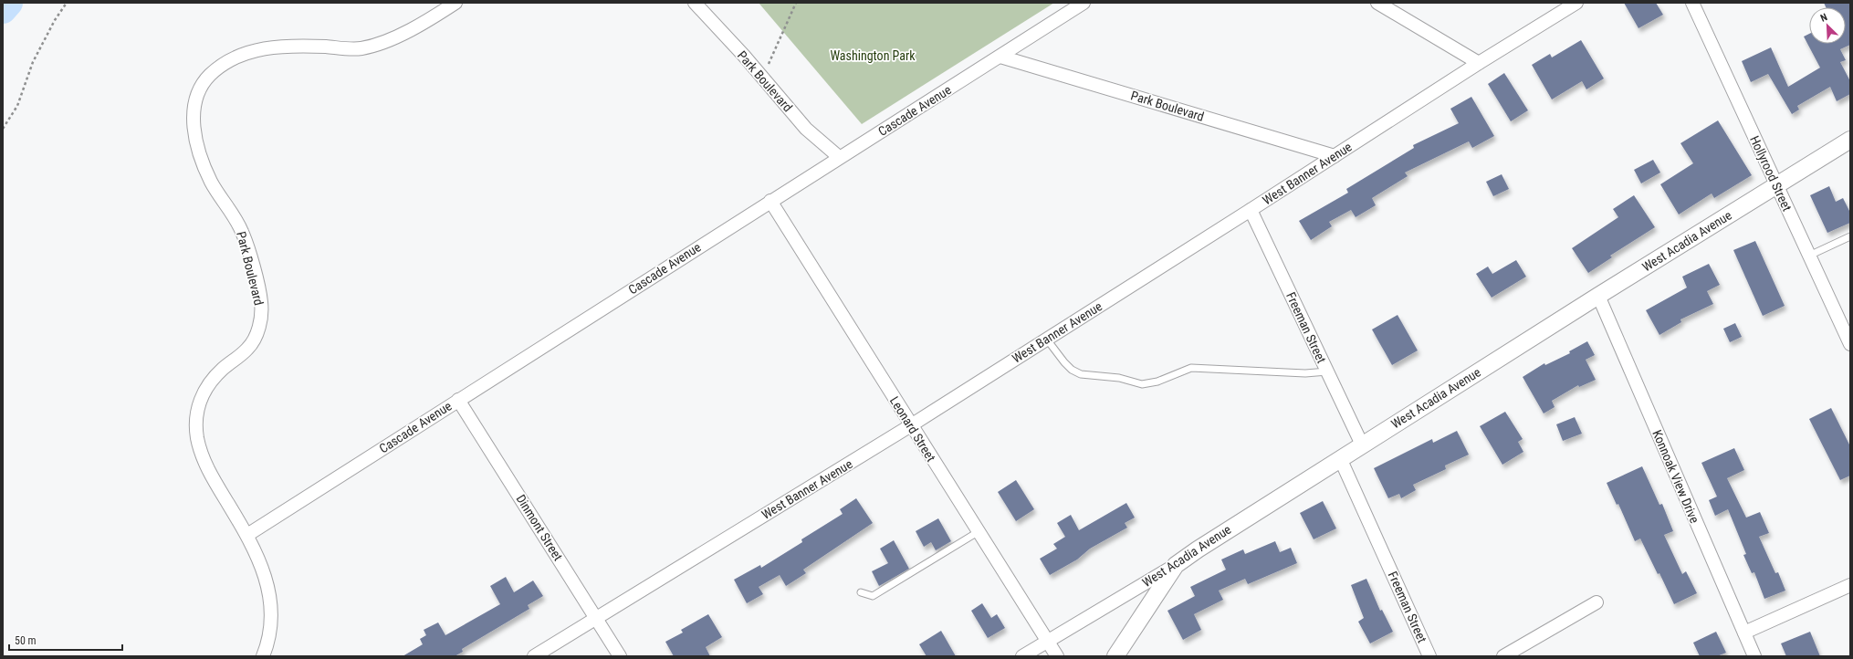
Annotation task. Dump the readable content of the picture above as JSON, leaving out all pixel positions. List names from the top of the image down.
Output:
{
  "streets": {
    "street": [
      "Park Boulevard",
      "Cascade Avenue",
      "West Banner Avenue",
      "Hollyrood Street",
      "West Acadia Avenue",
      "Freeman Street",
      "Leonard Street",
      "Konnoak View Drive",
      "Dinmont Street"
    ]
  },
  "crossings": [
    ["Park Boulevard", "Cascade Avenue"],
    ["Park Boulevard", "West Banner Avenue"],
    ["Cascade Avenue", "Leonard Street"],
    ["Cascade Avenue", "Dinmont Street"],
    ["West Banner Avenue", "Freeman Street"],
    ["West Banner Avenue", "Leonard Street"],
    ["West Banner Avenue", "Dinmont Street"],
    ["Hollyrood Street", "West Acadia Avenue"],
    ["West Acadia Avenue", "Freeman Street"],
    ["West Acadia Avenue", "Leonard Street"],
    ["West Acadia Avenue", "Konnoak View Drive"]
  ],
  "parks": ["Washington Park"],
  "scale_bar": "50 m",
  "north": "top left"
}
